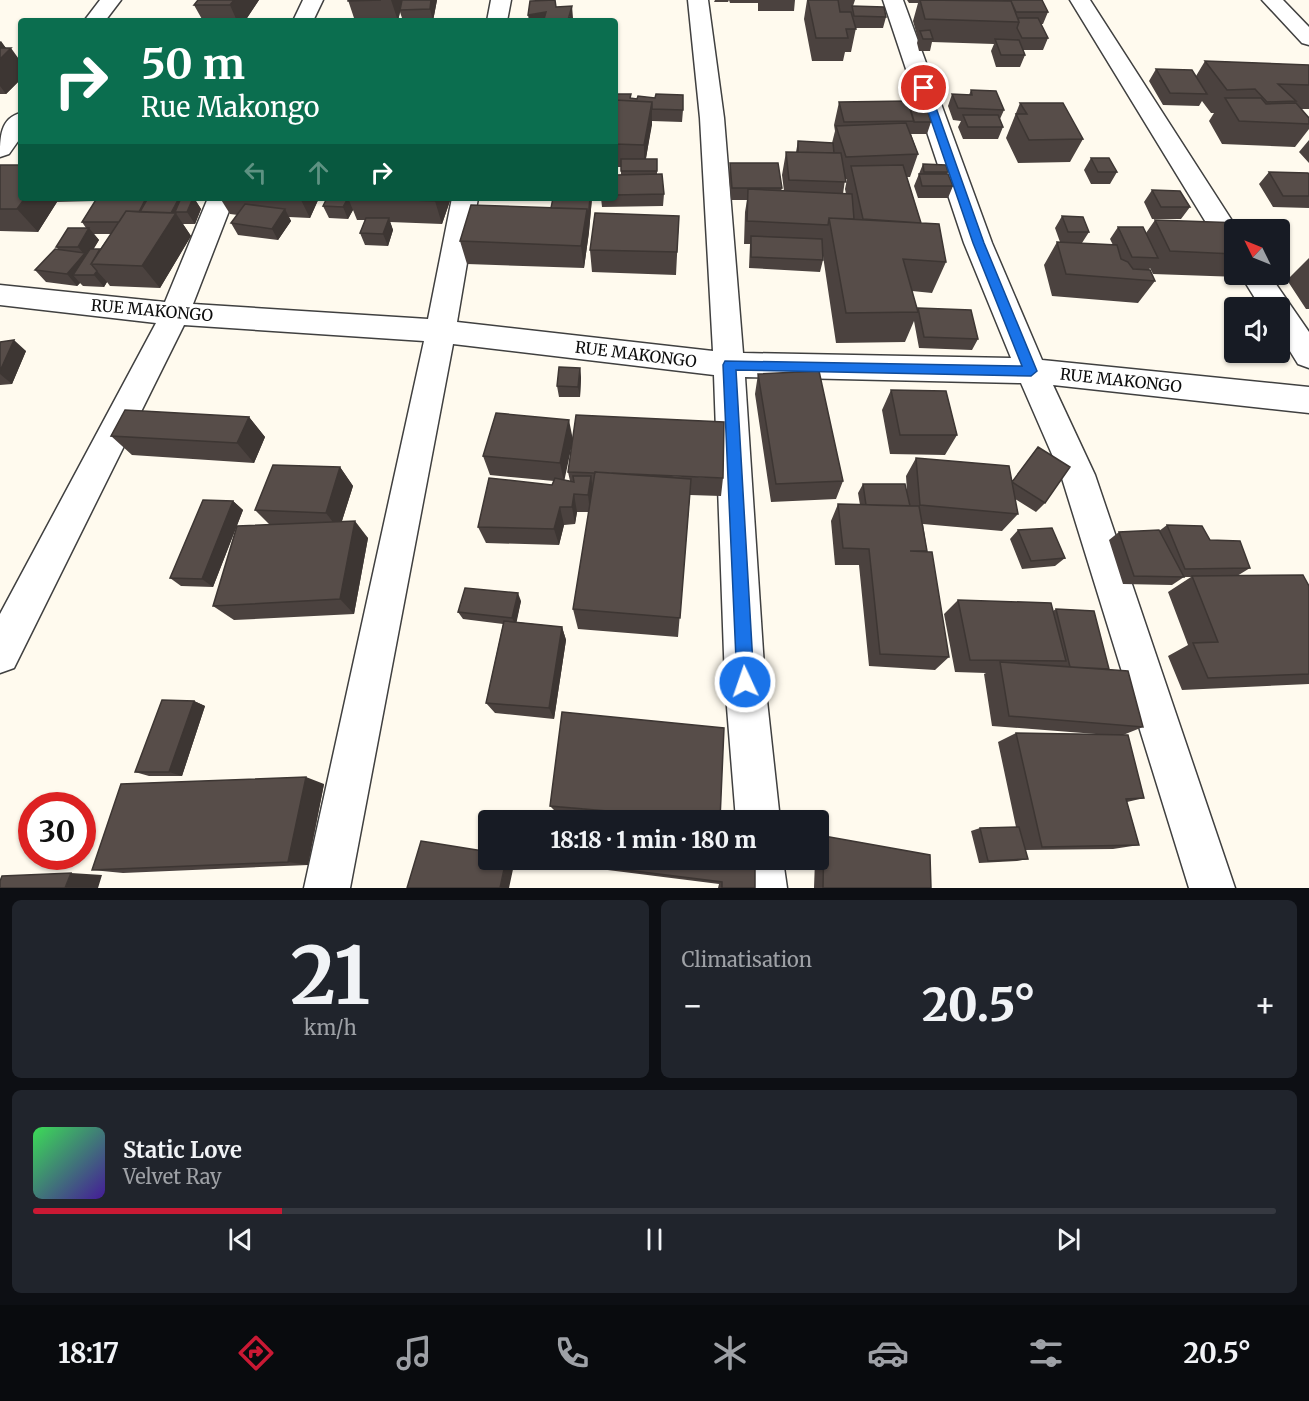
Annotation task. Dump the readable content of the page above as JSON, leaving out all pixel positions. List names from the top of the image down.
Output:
{
  "streets": {
    "street": ["RUE MAKONGO"]
  },
  "north": "top left",
  "page": {
    "turn": ["50 m", "Rue Makongo"],
    "limit": "30",
    "trip": "18:18 · 1 min · 180 m",
    "tile": [
      ["21", "km/h"],
      "Climatisation"
    ],
    "heat": ["−", "20.5°", "+"],
    "song": ["Static Love", "Velvet Ray"],
    "tabs": ["18:17", "20.5°"]
  }
}
